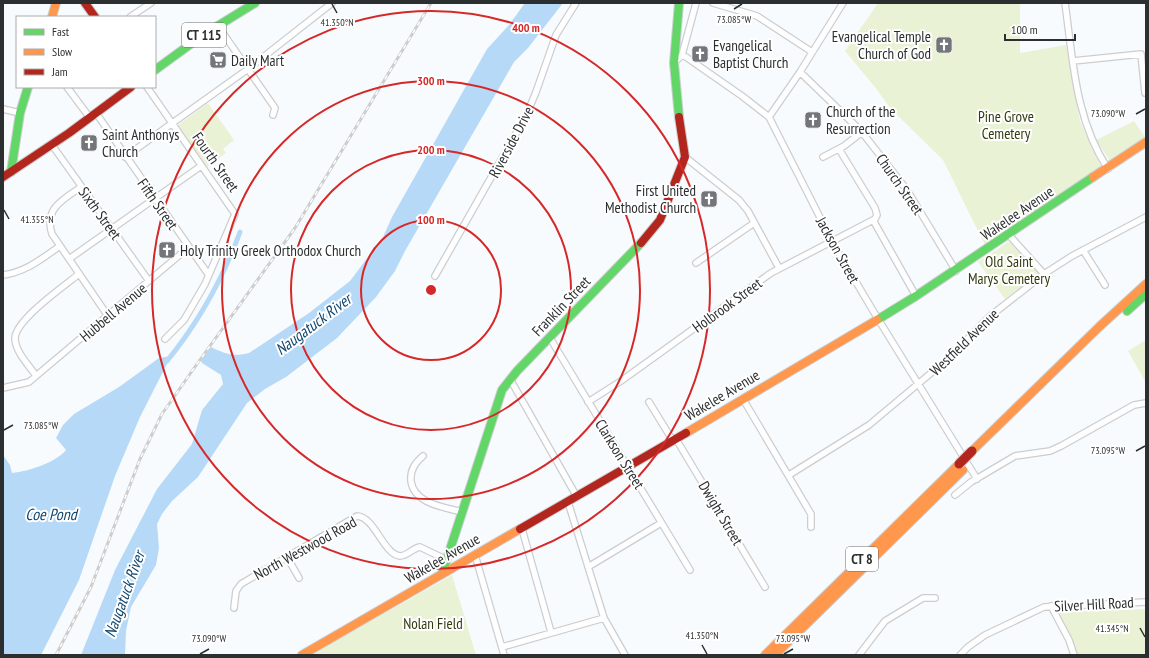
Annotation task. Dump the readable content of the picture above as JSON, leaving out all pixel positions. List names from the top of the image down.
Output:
{
  "streets": {
    "main road": [
      "CT 115",
      "Wakelee Avenue",
      "Franklin Street",
      "CT 8"
    ],
    "street": [
      "Riverside Drive",
      "Fourth Street",
      "Church Street",
      "Fifth Street",
      "Sixth Street",
      "Jackson Street",
      "Holbrook Street",
      "Hubbell Avenue",
      "Westfield Avenue",
      "Clarkson Street",
      "Dwight Street",
      "North Westwood Road",
      "Silver Hill Road"
    ]
  },
  "crossings": [
    ["Fourth Street", "Fifth Street"],
    ["Church Street", "Wakelee Avenue"],
    ["Fifth Street", "Hubbell Avenue"],
    ["Sixth Street", "Hubbell Avenue"],
    ["Wakelee Avenue", "Jackson Street"],
    ["Wakelee Avenue", "Franklin Street"],
    ["Wakelee Avenue", "Clarkson Street"],
    ["Wakelee Avenue", "Dwight Street"],
    ["Jackson Street", "Holbrook Street"],
    ["Jackson Street", "Westfield Avenue"],
    ["Holbrook Street", "Clarkson Street"],
    ["Franklin Street", "Clarkson Street"],
    ["Franklin Street", "North Westwood Road"]
  ],
  "water": ["Naugatuck River", "Coe Pond"],
  "parks": ["Pine Grove Cemetery", "Old Saint Marys Cemetery", "Nolan Field"],
  "places": {
    "church": [
      "Evangelical Temple Church of God",
      "Evangelical Baptist Church",
      "Church of the Resurrection",
      "Saint Anthonys Church",
      "First United Methodist Church",
      "Holy Trinity Greek Orthodox Church"
    ],
    "supermarket": ["Daily Mart"]
  },
  "legend": ["Fast", "Slow", "Jam"],
  "scale_bar": "100 m",
  "coordinates": [
    "73.085°W",
    "41.350°N",
    "73.090°W",
    "41.355°N",
    "73.095°W",
    "41.345°N"
  ],
  "rings": [
    "400 m",
    "300 m",
    "200 m",
    "100 m"
  ]
}
